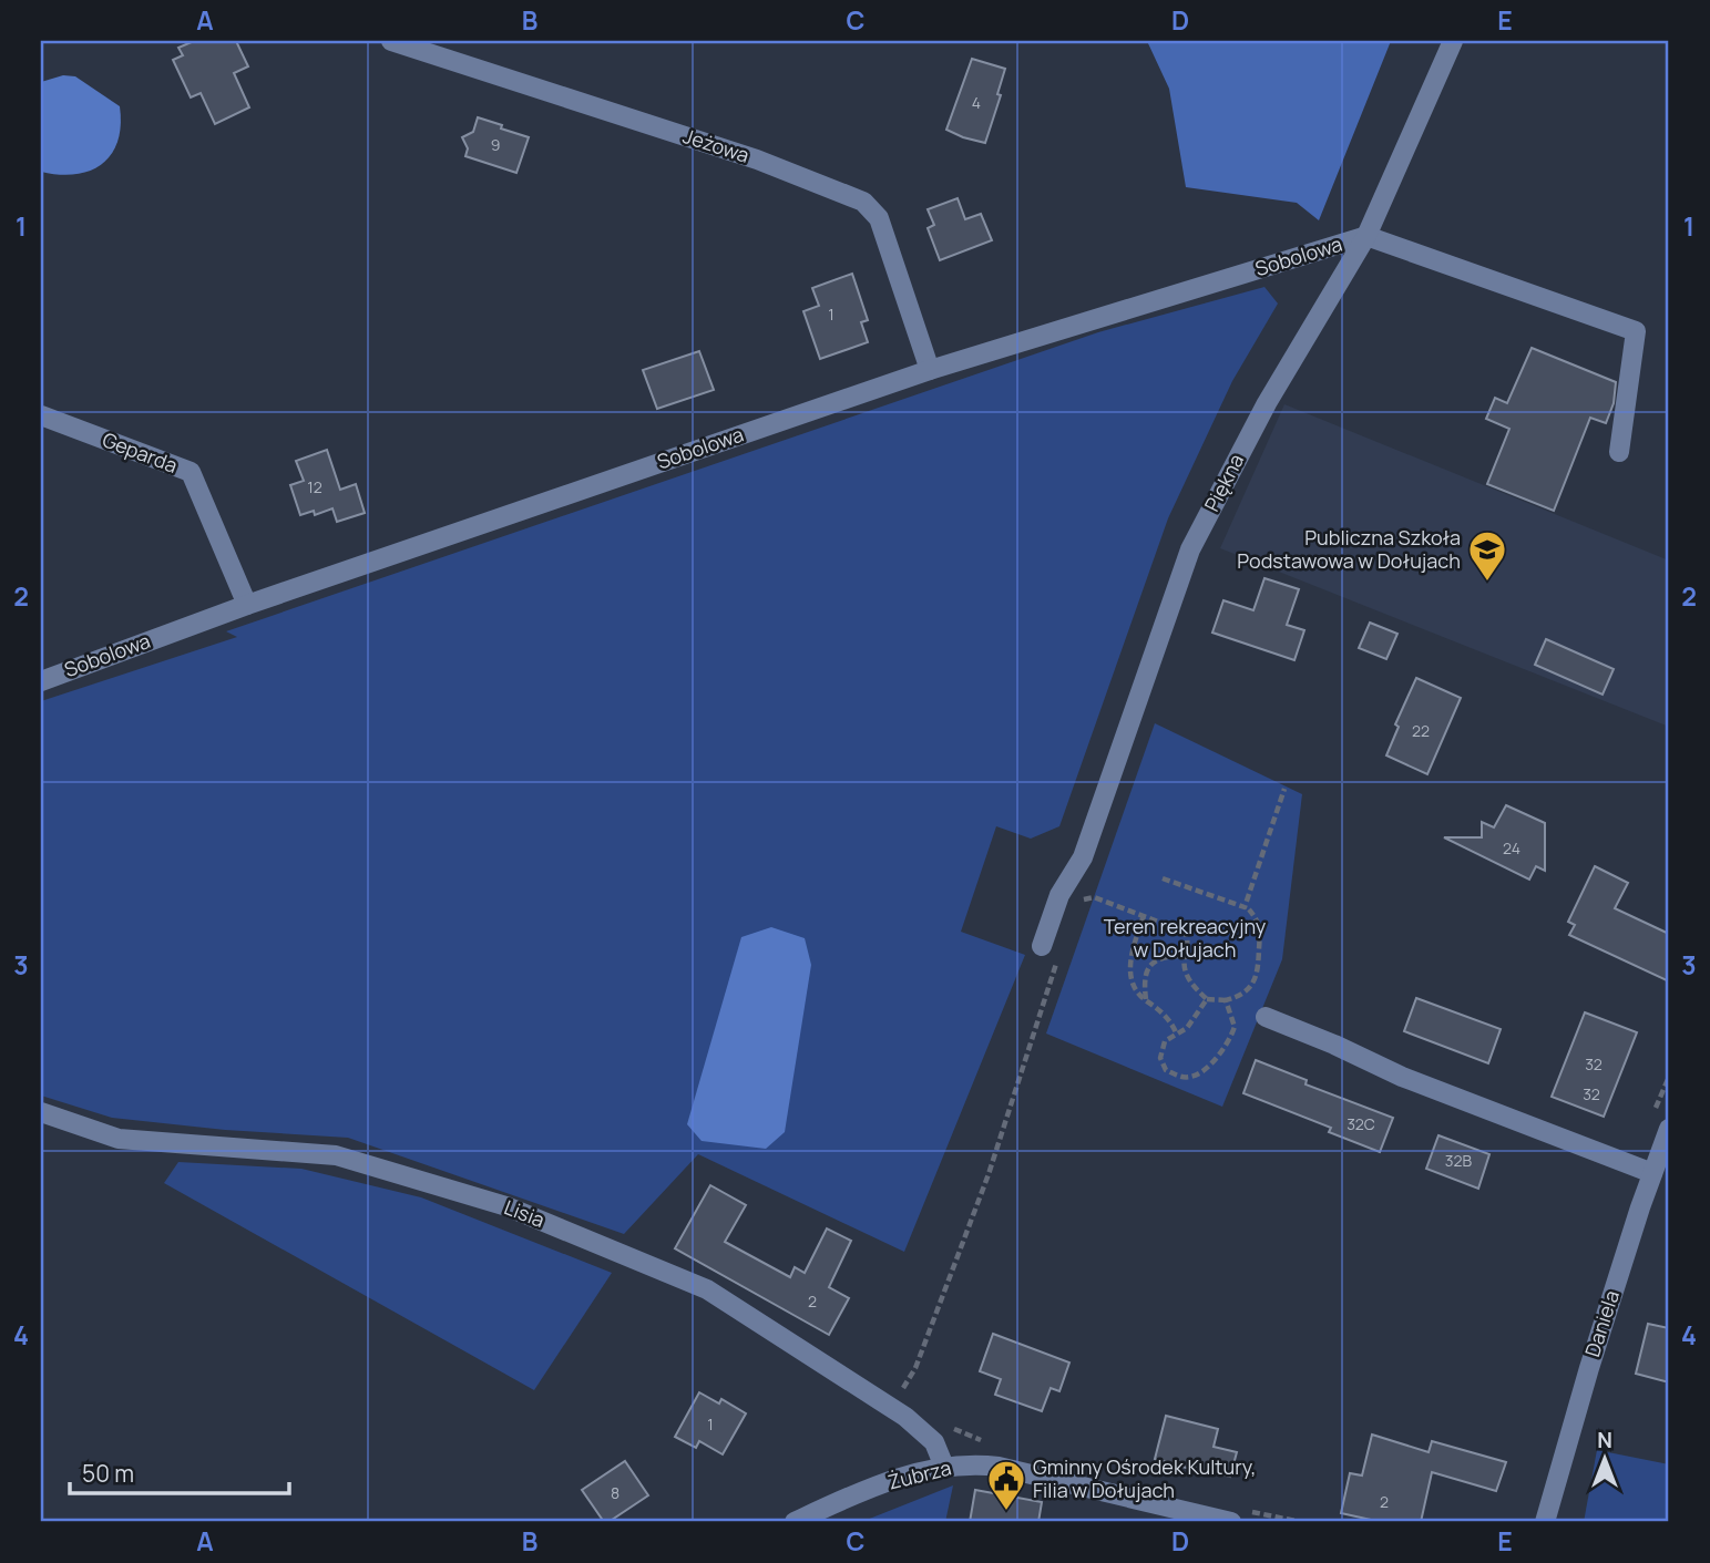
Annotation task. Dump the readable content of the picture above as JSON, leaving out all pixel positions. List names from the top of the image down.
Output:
{
  "streets": {
    "street": [
      "Jeżowa",
      "Sobolowa",
      "Geparda",
      "Piękna",
      "Lisia",
      "Daniela",
      "Żubrza"
    ]
  },
  "crossings": [
    ["Jeżowa", "Sobolowa"],
    ["Sobolowa", "Geparda"],
    ["Sobolowa", "Piękna"],
    ["Lisia", "Żubrza"]
  ],
  "parks": ["Teren rekreacyjny w Dołujach"],
  "places": {
    "school or university": ["Publiczna Szkoła Podstawowa w Dołujach"],
    "public building": ["Gminny Ośrodek Kultury, Filia w Dołujach"]
  },
  "house_numbers": [
    "4",
    "9",
    "1",
    "12",
    "22",
    "24",
    "32",
    "32",
    "32C",
    "32B",
    "2",
    "1",
    "8",
    "2"
  ],
  "scale_bar": "50 m",
  "north": "top",
  "grid": {
    "columns": [
      "A",
      "B",
      "C",
      "D",
      "E"
    ],
    "rows": [
      "1",
      "2",
      "3",
      "4"
    ]
  }
}
